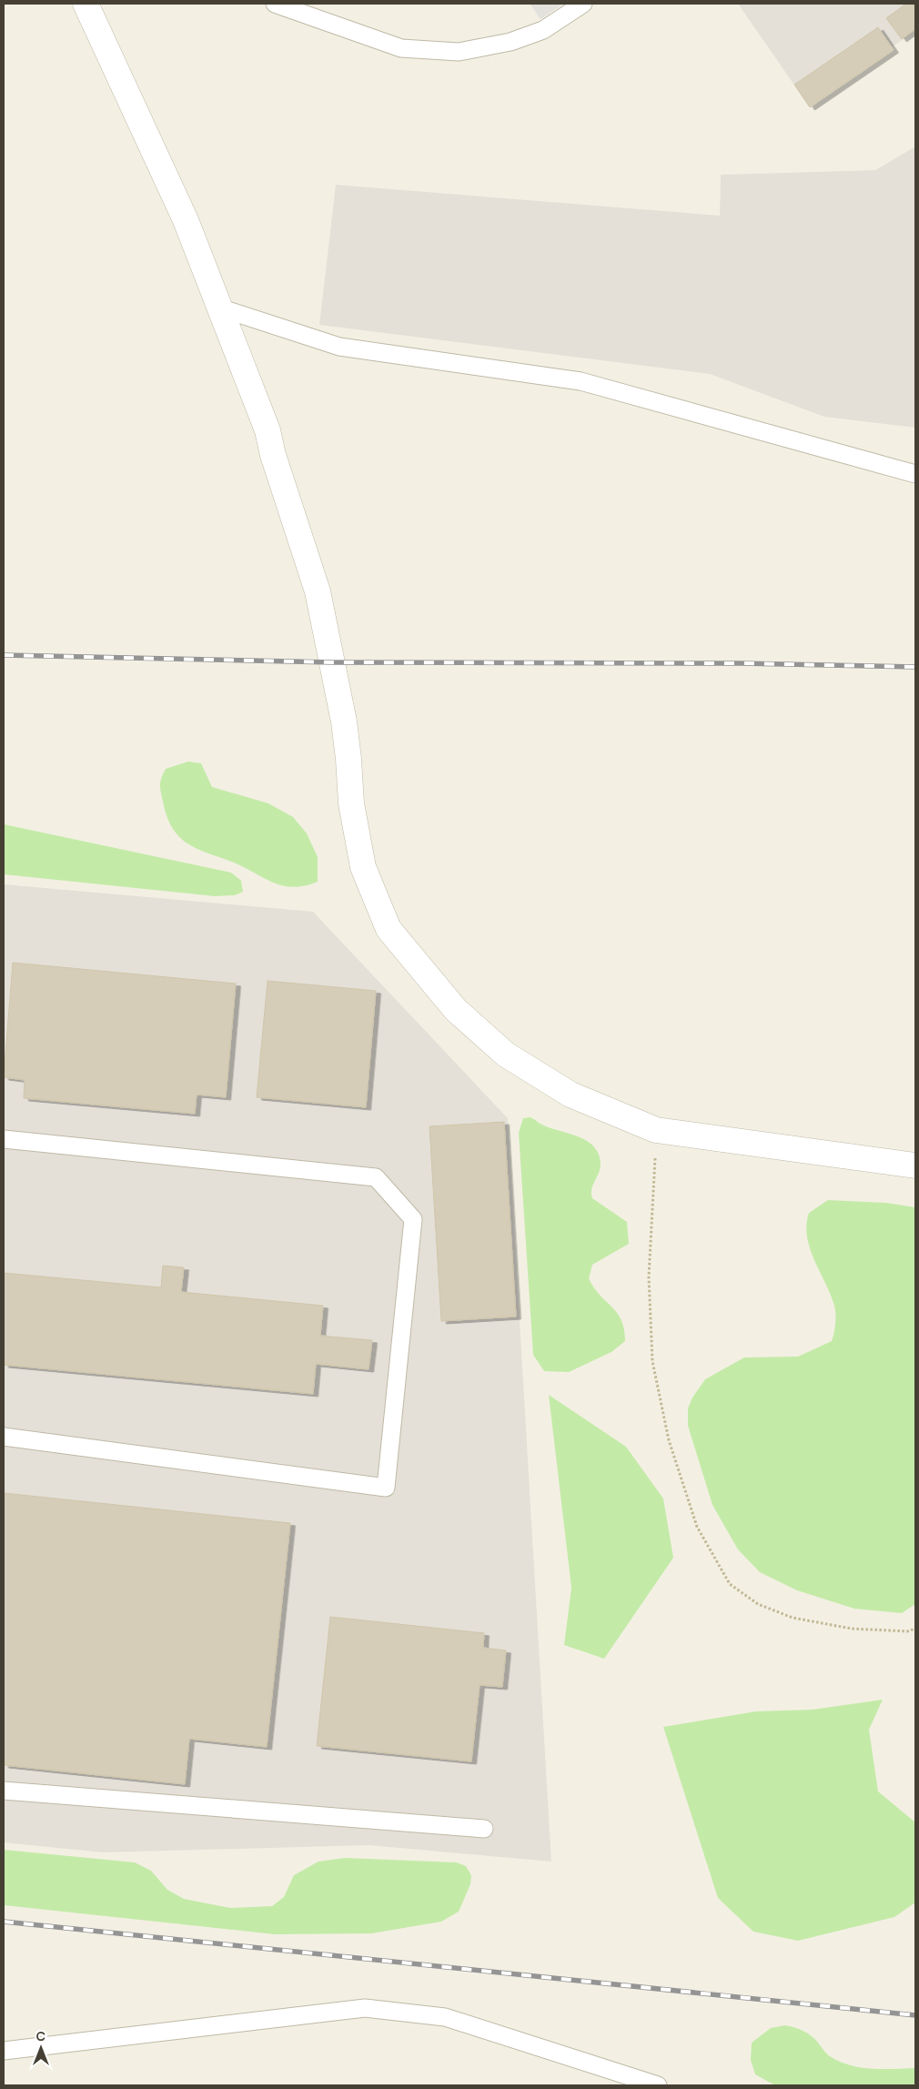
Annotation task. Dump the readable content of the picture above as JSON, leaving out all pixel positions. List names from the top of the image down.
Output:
{
  "north": "top"
}
